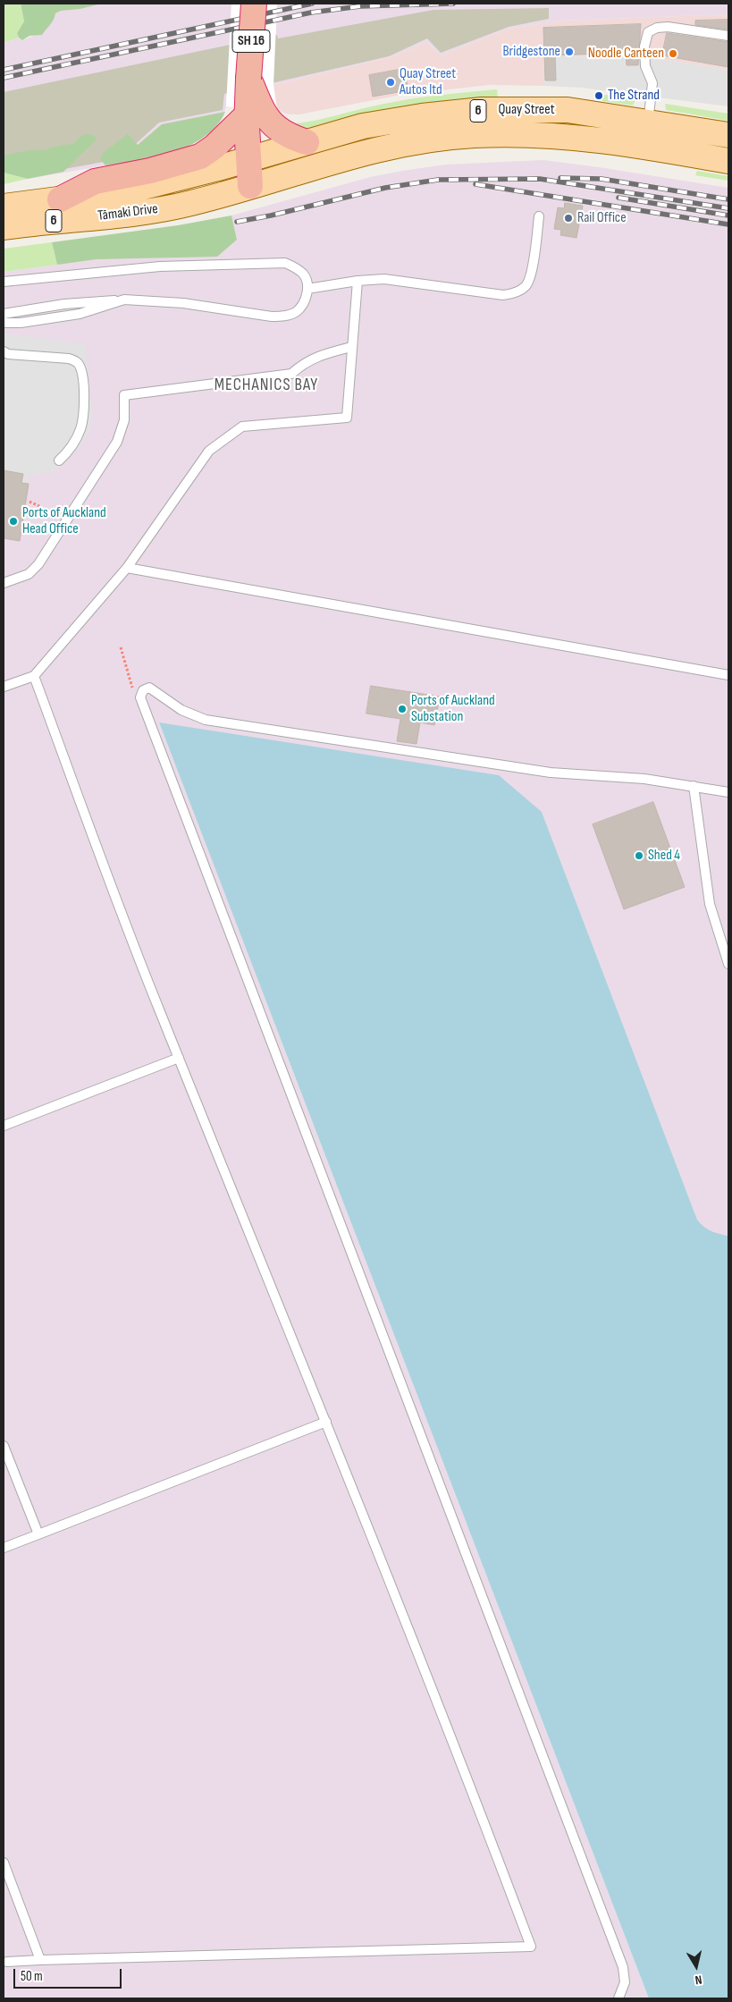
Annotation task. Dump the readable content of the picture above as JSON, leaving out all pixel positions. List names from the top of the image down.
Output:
{
  "streets": {
    "highway": ["SH 16"],
    "main road": ["Quay Street", "6", "Tāmaki Drive"]
  },
  "crossings": [
    ["Quay Street", "Tāmaki Drive"]
  ],
  "districts": ["MECHANICS BAY"],
  "places": [
    "Bridgestone",
    "Noodle Canteen",
    "Quay Street Autos ltd",
    "The Strand",
    "Rail Office",
    "Ports of Auckland Head Office",
    "Ports of Auckland Substation",
    "Shed 4"
  ],
  "scale_bar": "50 m",
  "north": "bottom"
}
